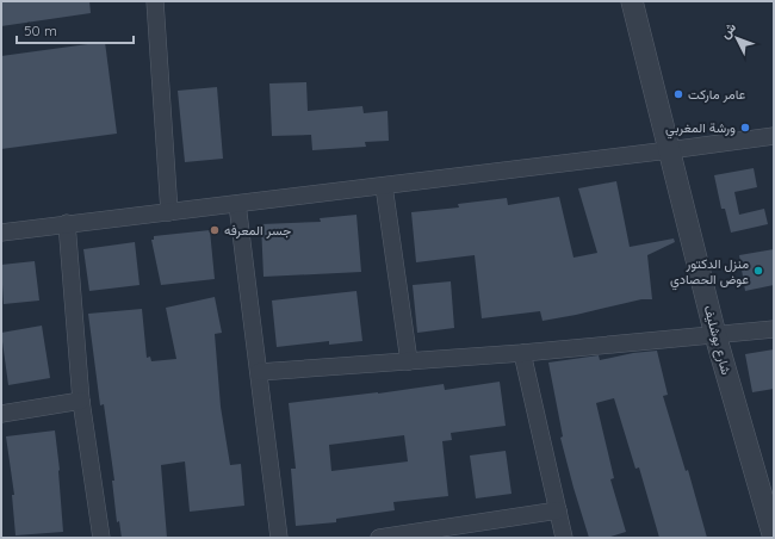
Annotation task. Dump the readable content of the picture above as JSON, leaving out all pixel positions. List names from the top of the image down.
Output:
{
  "streets": {
    "street": ["شارع بوشليف"]
  },
  "places": [
    "عامر ماركت",
    "ورشة المغربي",
    "جسر المعرفه",
    "منزل الدكتور عوض الحصادي"
  ],
  "scale_bar": "50 m",
  "north": "top left"
}
